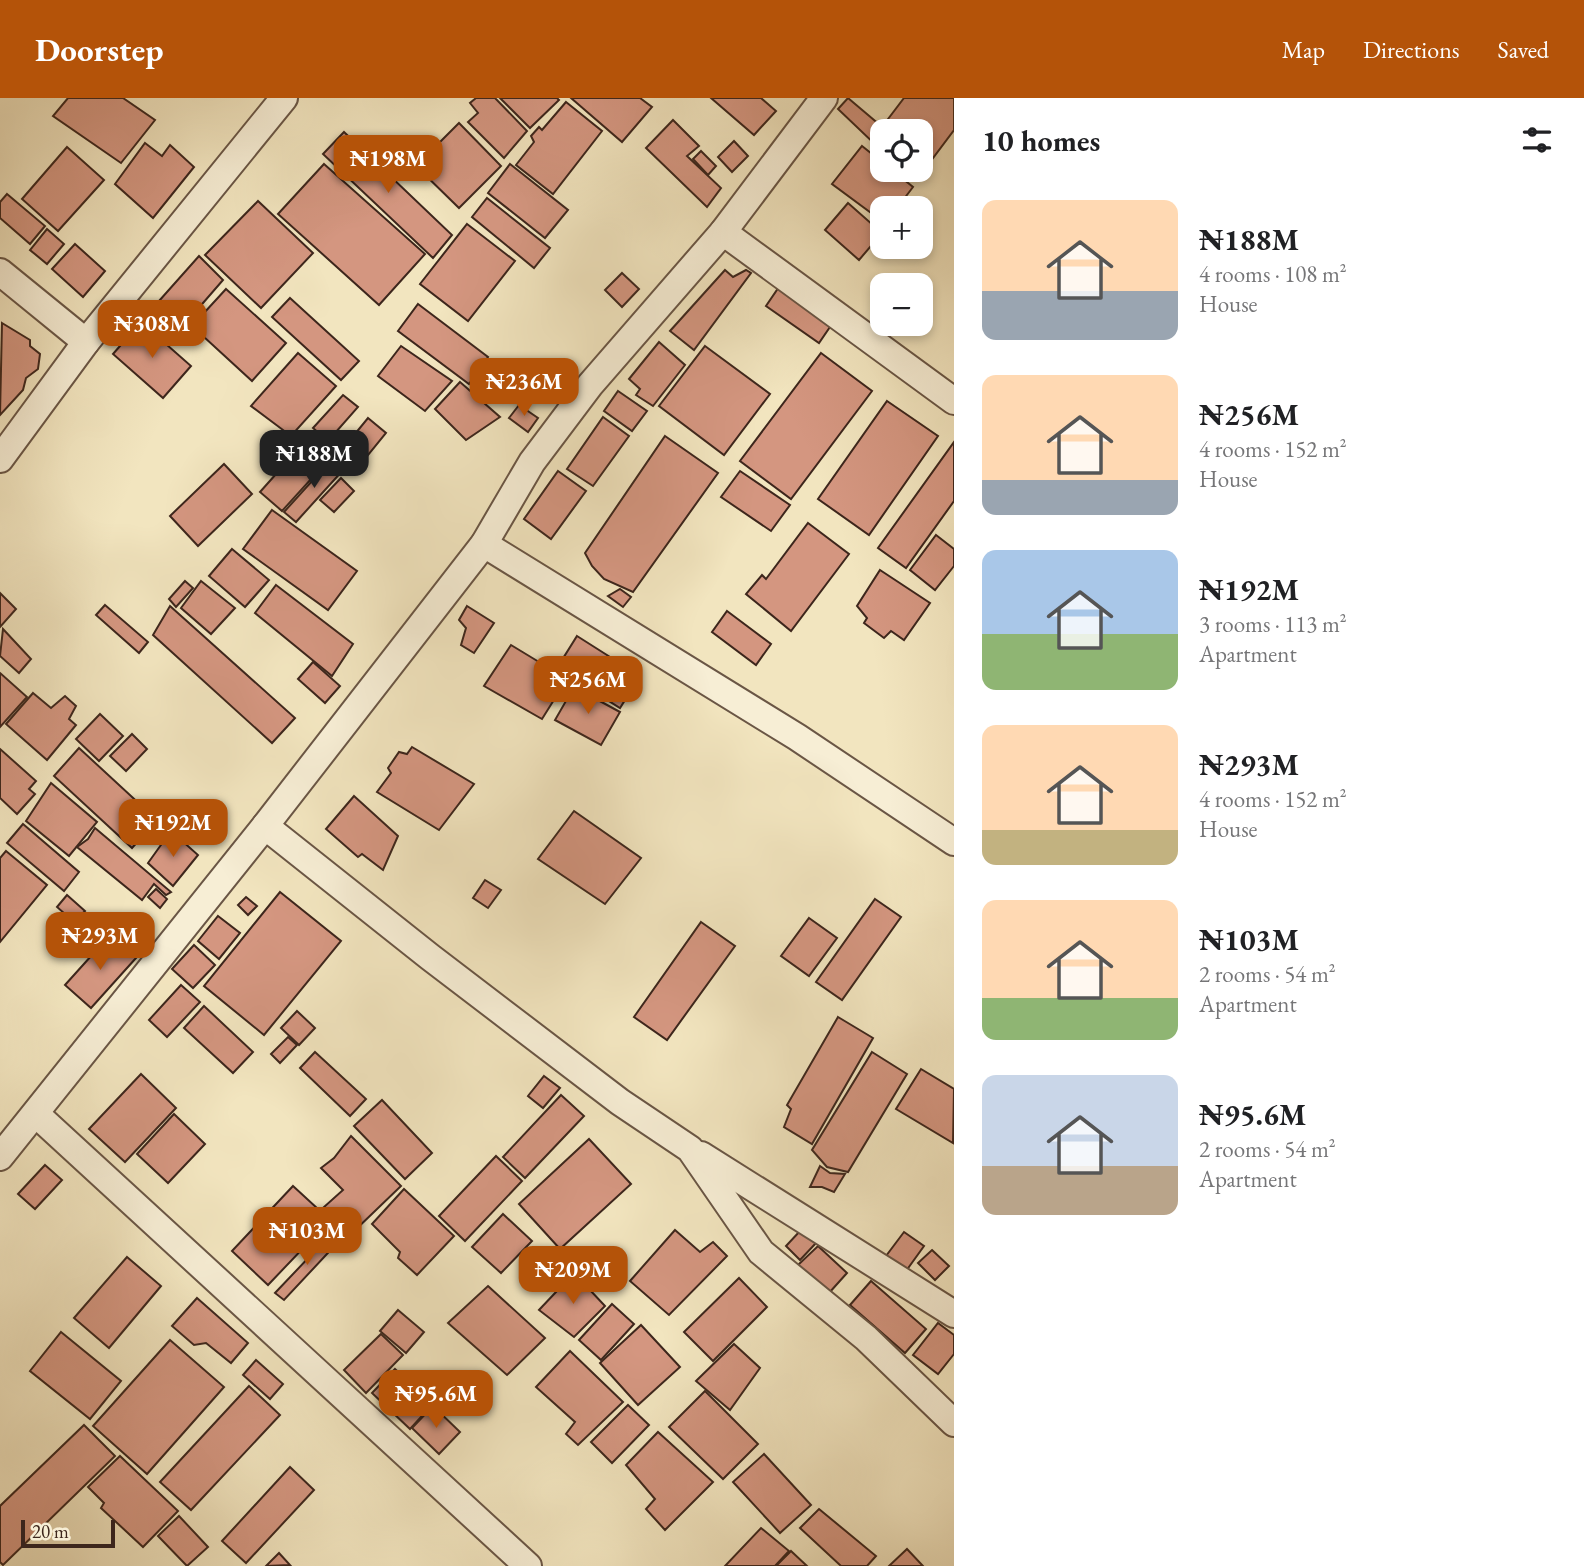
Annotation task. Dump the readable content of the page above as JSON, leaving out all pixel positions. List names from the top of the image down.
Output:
{
  "scale_bar": "20 m",
  "page": {
    "header": "Doorstep",
    "nav": ["Map", "Directions", "Saved"],
    "heading": "10 homes",
    "map_buttons": ["+", "−"],
    "price": [
      "₦198M",
      "₦308M",
      "₦236M",
      "₦188M",
      "₦256M",
      "₦192M",
      "₦293M",
      "₦103M",
      "₦209M",
      "₦95.6M"
    ],
    "list": [
      {
        "name": "₦188M",
        "note": "4 rooms · 108 m² · House"
      },
      {
        "name": "₦256M",
        "note": "4 rooms · 152 m² · House"
      },
      {
        "name": "₦192M",
        "note": "3 rooms · 113 m² · Apartment"
      },
      {
        "name": "₦293M",
        "note": "4 rooms · 152 m² · House"
      },
      {
        "name": "₦103M",
        "note": "2 rooms · 54 m² · Apartment"
      },
      {
        "name": "₦95.6M",
        "note": "2 rooms · 54 m² · Apartment"
      }
    ],
    "scale": "20 m"
  }
}
